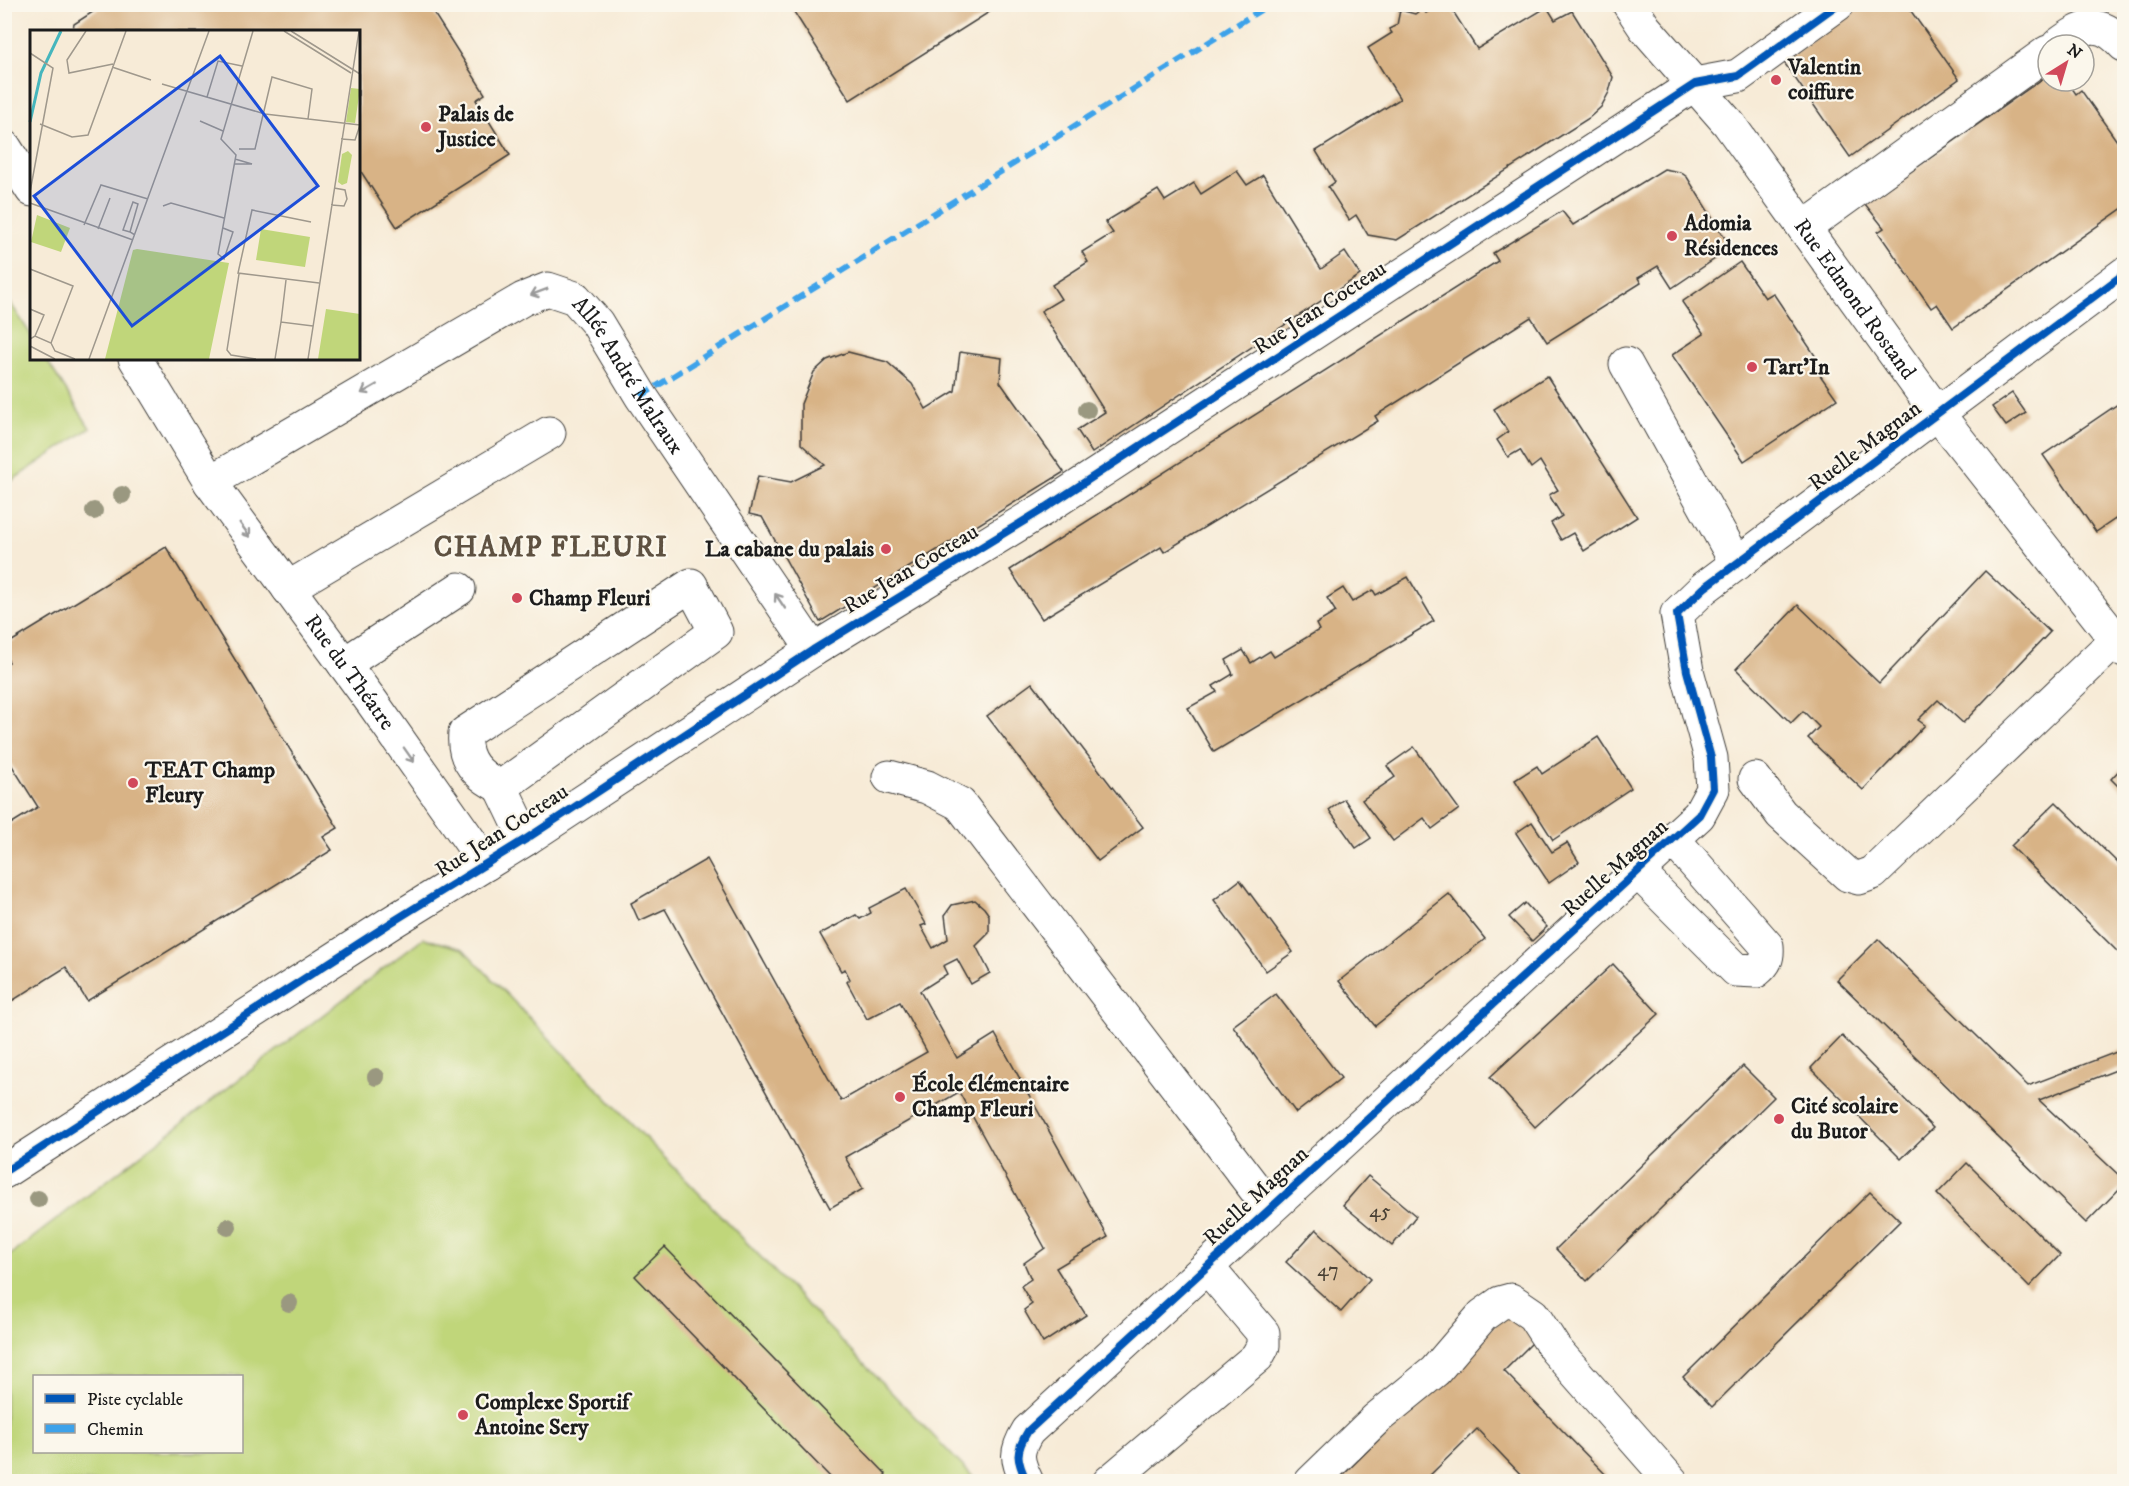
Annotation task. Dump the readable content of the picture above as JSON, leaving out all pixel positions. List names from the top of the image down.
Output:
{
  "streets": {
    "street": [
      "Rue Edmond Rostand",
      "Rue Jean Cocteau",
      "Allée André Malraux",
      "Ruelle Magnan",
      "Rue du Théatre"
    ]
  },
  "crossings": [
    ["Rue Edmond Rostand", "Rue Jean Cocteau"],
    ["Rue Edmond Rostand", "Ruelle Magnan"],
    ["Rue Jean Cocteau", "Allée André Malraux"],
    ["Rue Jean Cocteau", "Rue du Théatre"],
    ["Allée André Malraux", "Rue du Théatre"]
  ],
  "one_way": ["Rue du Théatre"],
  "districts": ["CHAMP FLEURI"],
  "places": [
    "Valentin coiffure",
    "Palais de Justice",
    "Adomia Résidences",
    "Tart'In",
    "La cabane du palais",
    "Champ Fleuri",
    "TEAT Champ Fleury",
    "École élémentaire Champ Fleuri",
    "Cité scolaire du Butor",
    "Complexe Sportif Antoine Sery"
  ],
  "house_numbers": ["45", "47"],
  "legend": ["Piste cyclable", "Chemin"],
  "north": "top right"
}
